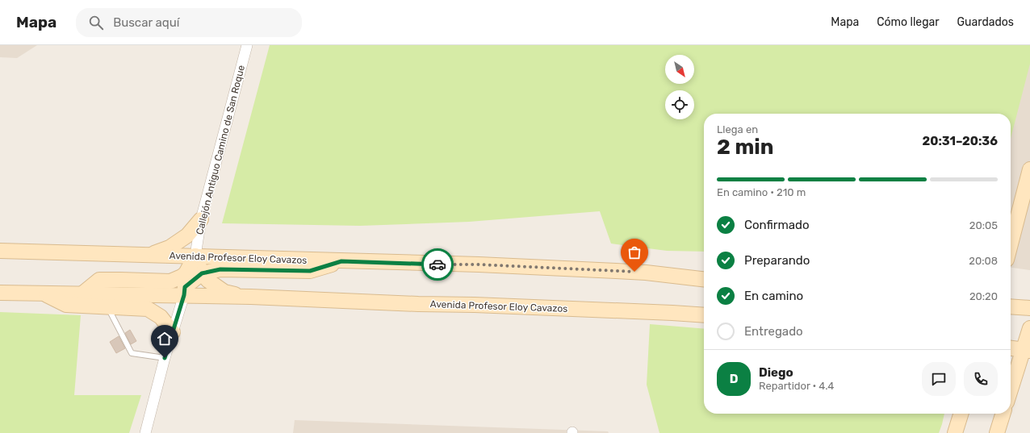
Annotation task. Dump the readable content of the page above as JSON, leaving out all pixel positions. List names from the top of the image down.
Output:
{
  "streets": {
    "main road": ["Avenida Profesor Eloy Cavazos"],
    "street": ["Callejón Antiguo Camino de San Roque"]
  },
  "crossings": [
    ["Callejón Antiguo Camino de San Roque", "Avenida Profesor Eloy Cavazos"]
  ],
  "north": "bottom right",
  "page": {
    "header": "Mapa",
    "search": "Buscar aquí",
    "nav": ["Mapa", "Cómo llegar", "Guardados"],
    "heading": ["2 min", "Llega en", "20:31–20:36"],
    "panel": ["Diego", "Repartidor · 4.4"],
    "bar": "En camino · 210 m",
    "list": [
      ["Confirmado", "20:05"],
      ["Preparando", "20:08"],
      ["En camino", "20:20"],
      "Entregado"
    ],
    "round": "D"
  }
}
